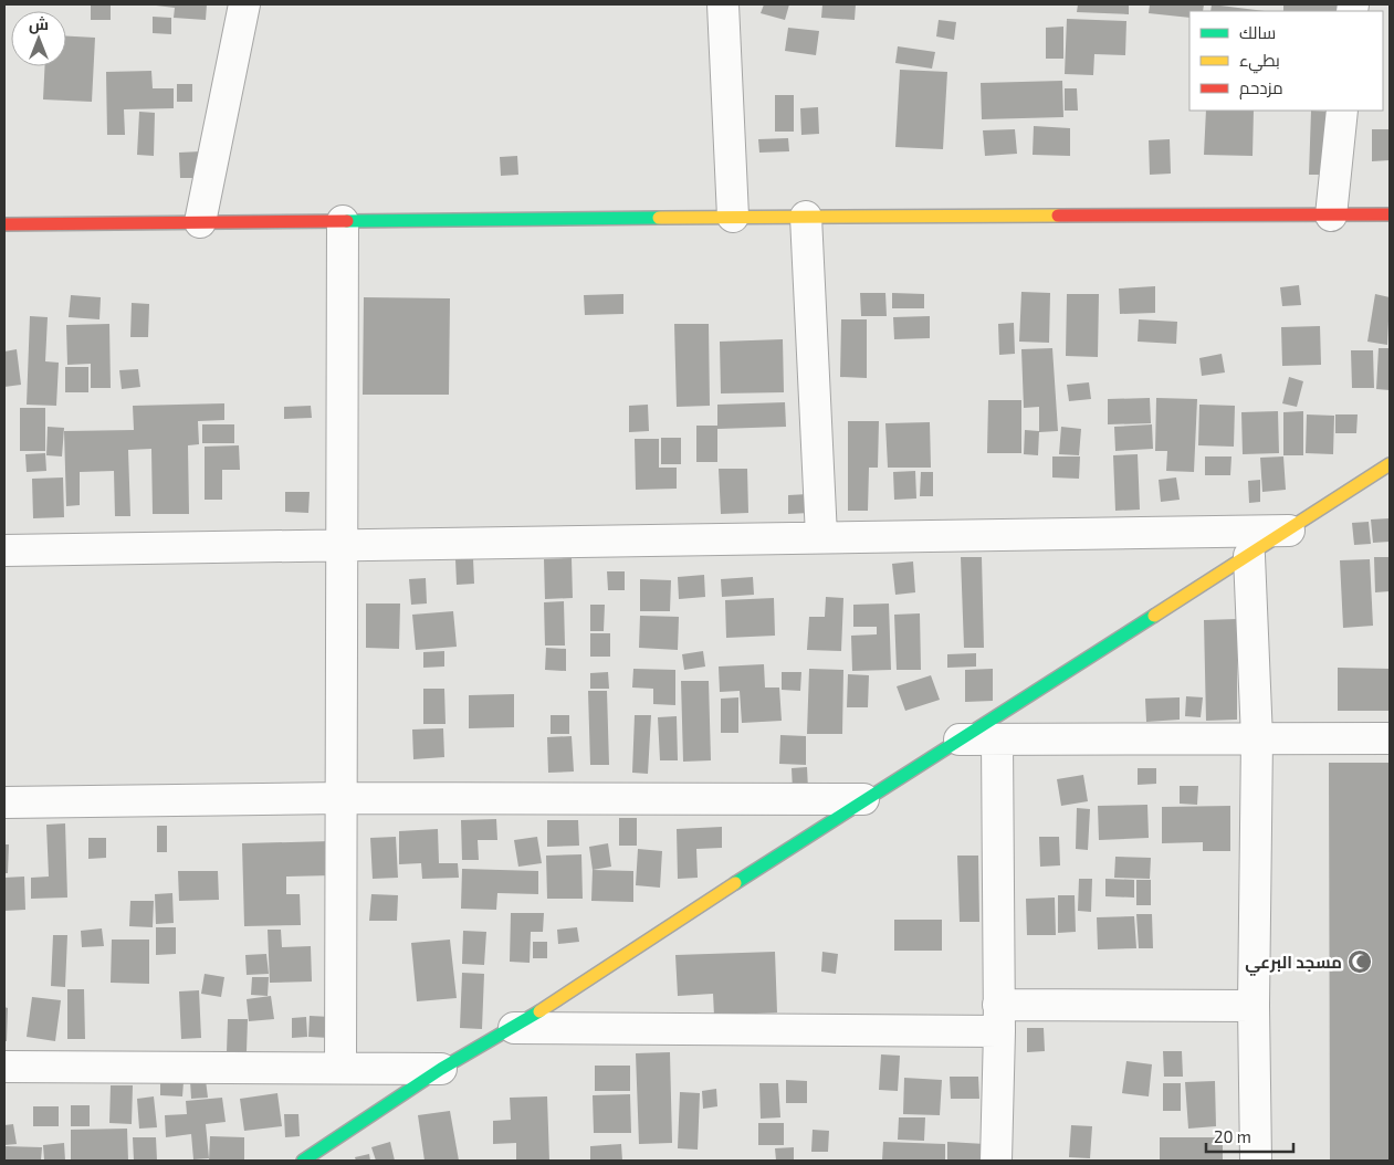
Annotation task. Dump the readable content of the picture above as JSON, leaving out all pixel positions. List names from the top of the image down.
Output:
{
  "places": {
    "mosque": ["مسجد البرعي"]
  },
  "legend": ["سالك", "بطيء", "مزدحم"],
  "scale_bar": "20 m",
  "north": "top"
}
